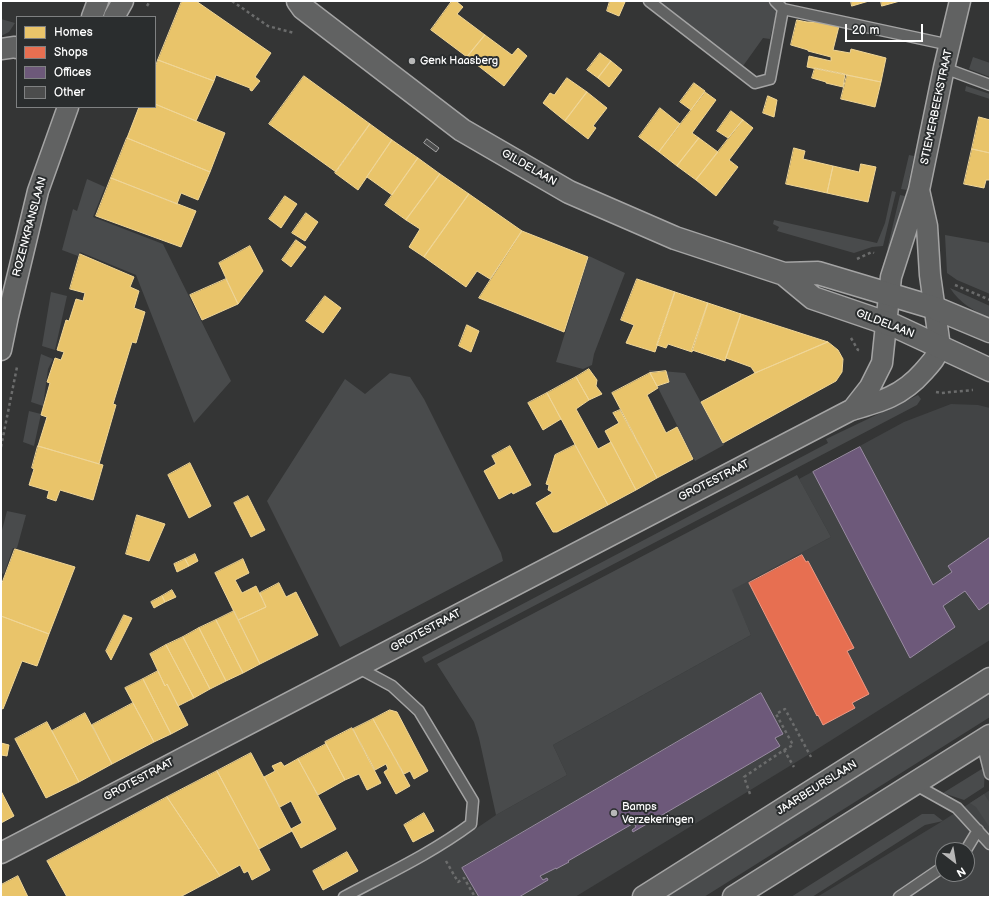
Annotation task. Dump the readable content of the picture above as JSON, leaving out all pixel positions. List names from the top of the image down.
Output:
{
  "streets": {
    "street": [
      "STIEMERBEEKSTRAAT",
      "GILDELAAN",
      "ROZENKRANSLAAN",
      "GROTESTRAAT",
      "JAARBEURSLAAN"
    ]
  },
  "crossings": [
    ["STIEMERBEEKSTRAAT", "GILDELAAN"],
    ["STIEMERBEEKSTRAAT", "GROTESTRAAT"],
    ["GILDELAAN", "GROTESTRAAT"]
  ],
  "places": ["Genk Haasberg", "Bamps Verzekeringen"],
  "legend": [
    "Homes",
    "Shops",
    "Offices",
    "Other"
  ],
  "scale_bar": "20 m",
  "north": "bottom right"
}
